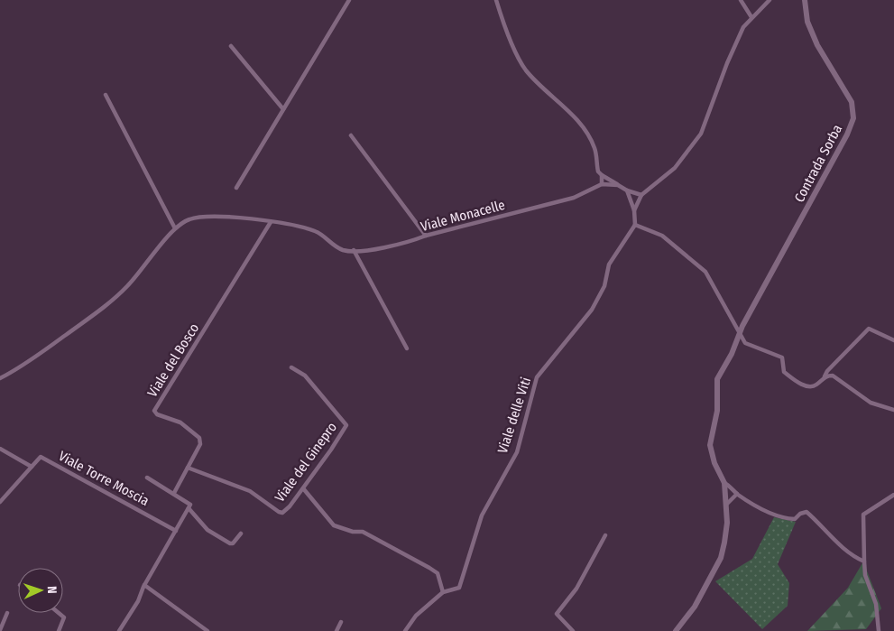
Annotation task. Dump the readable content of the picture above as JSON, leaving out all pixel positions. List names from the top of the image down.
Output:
{
  "streets": {
    "street": [
      "Contrada Sorba",
      "Viale Monacelle",
      "Viale del Bosco",
      "Viale delle Viti",
      "Viale del Ginepro",
      "Viale Torre Moscia"
    ]
  },
  "crossings": [
    ["Viale Monacelle", "Viale del Bosco"],
    ["Viale del Bosco", "Viale del Ginepro"]
  ],
  "north": "right"
}
